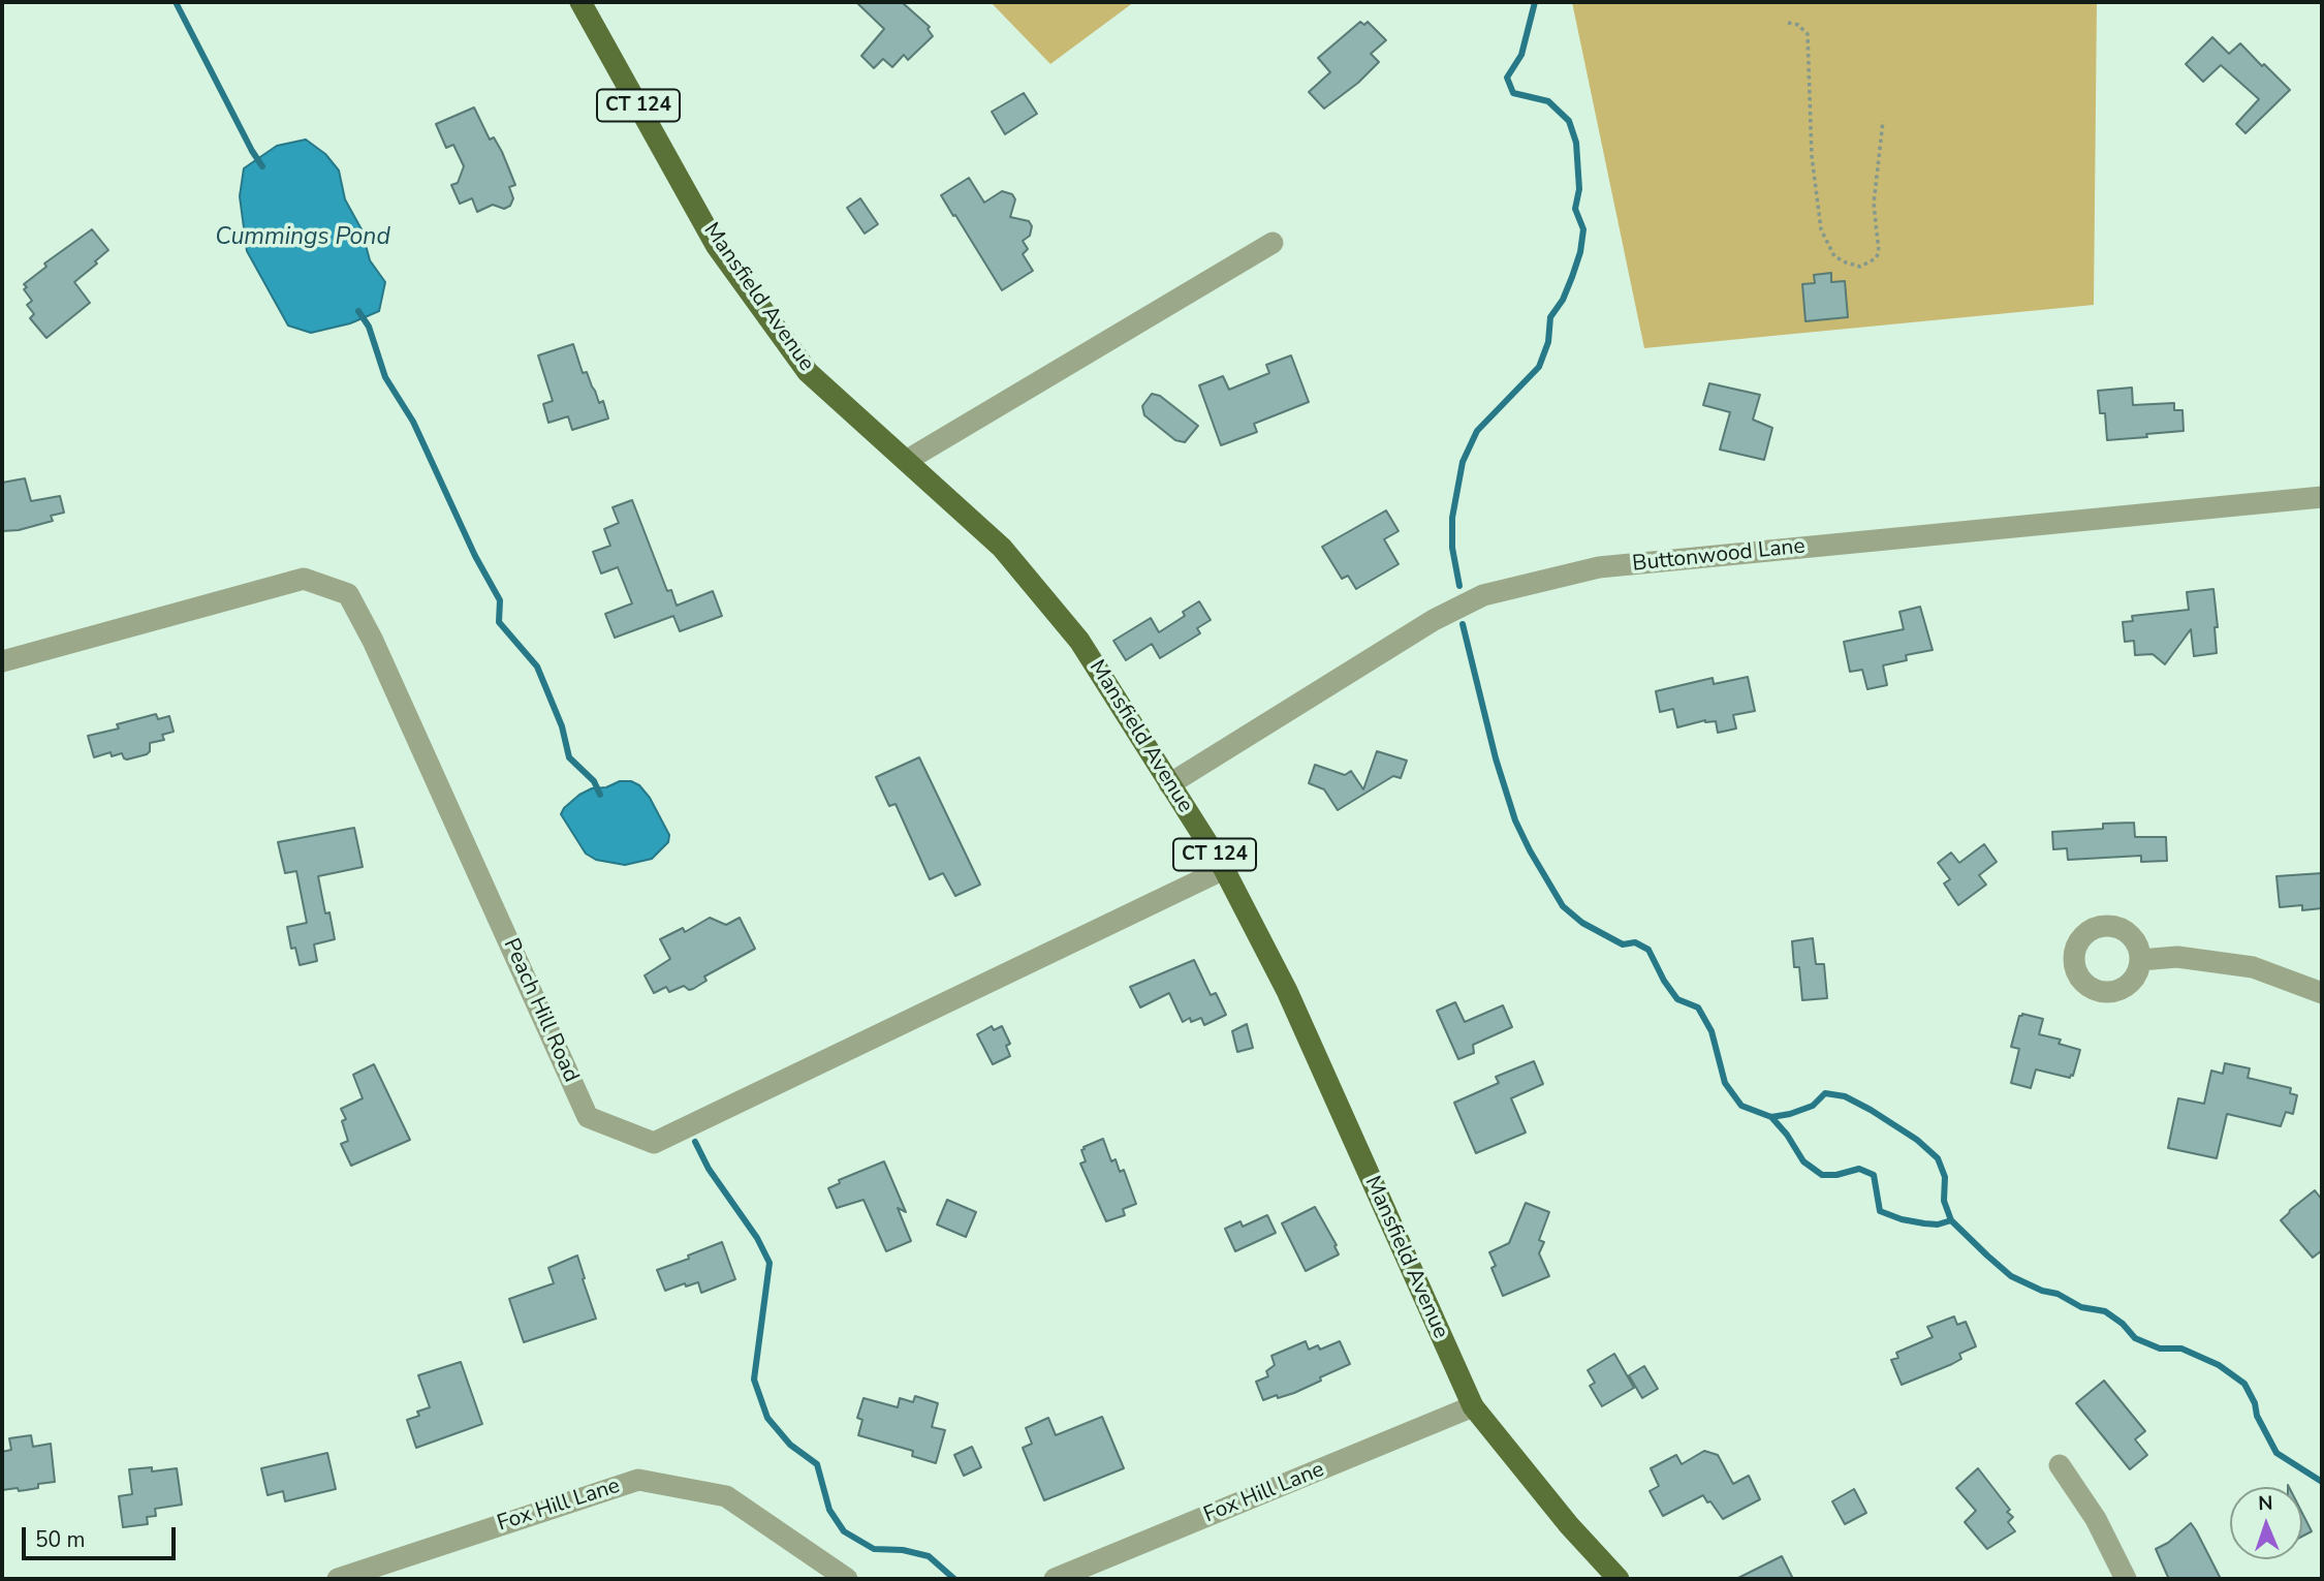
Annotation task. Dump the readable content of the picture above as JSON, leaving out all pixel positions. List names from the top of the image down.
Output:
{
  "streets": {
    "main road": ["CT 124", "Mansfield Avenue"],
    "street": ["Buttonwood Lane", "Peach Hill Road", "Fox Hill Lane"]
  },
  "crossings": [
    ["Mansfield Avenue", "Buttonwood Lane"],
    ["Mansfield Avenue", "Peach Hill Road"],
    ["Mansfield Avenue", "Fox Hill Lane"]
  ],
  "water": ["Cummings Pond"],
  "scale_bar": "50 m",
  "north": "top"
}
